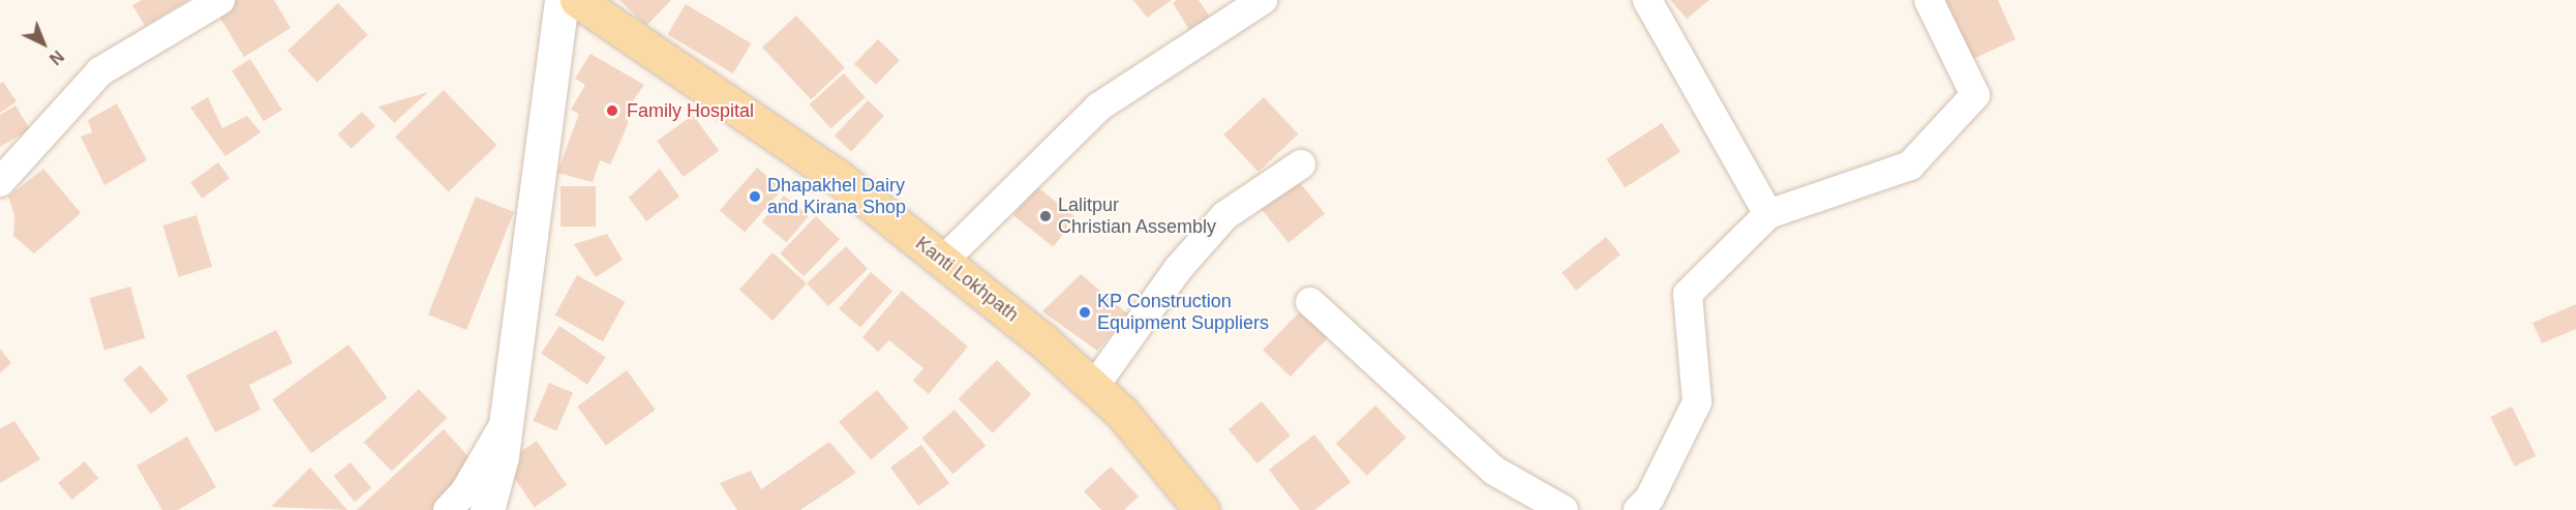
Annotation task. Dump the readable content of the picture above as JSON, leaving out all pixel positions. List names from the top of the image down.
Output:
{
  "streets": {
    "main road": ["Kanti Lokhpath"]
  },
  "places": [
    "Family Hospital",
    "Dhapakhel Dairy and Kirana Shop",
    "Lalitpur Christian Assembly",
    "KP Construction Equipment Suppliers"
  ],
  "north": "bottom right"
}
